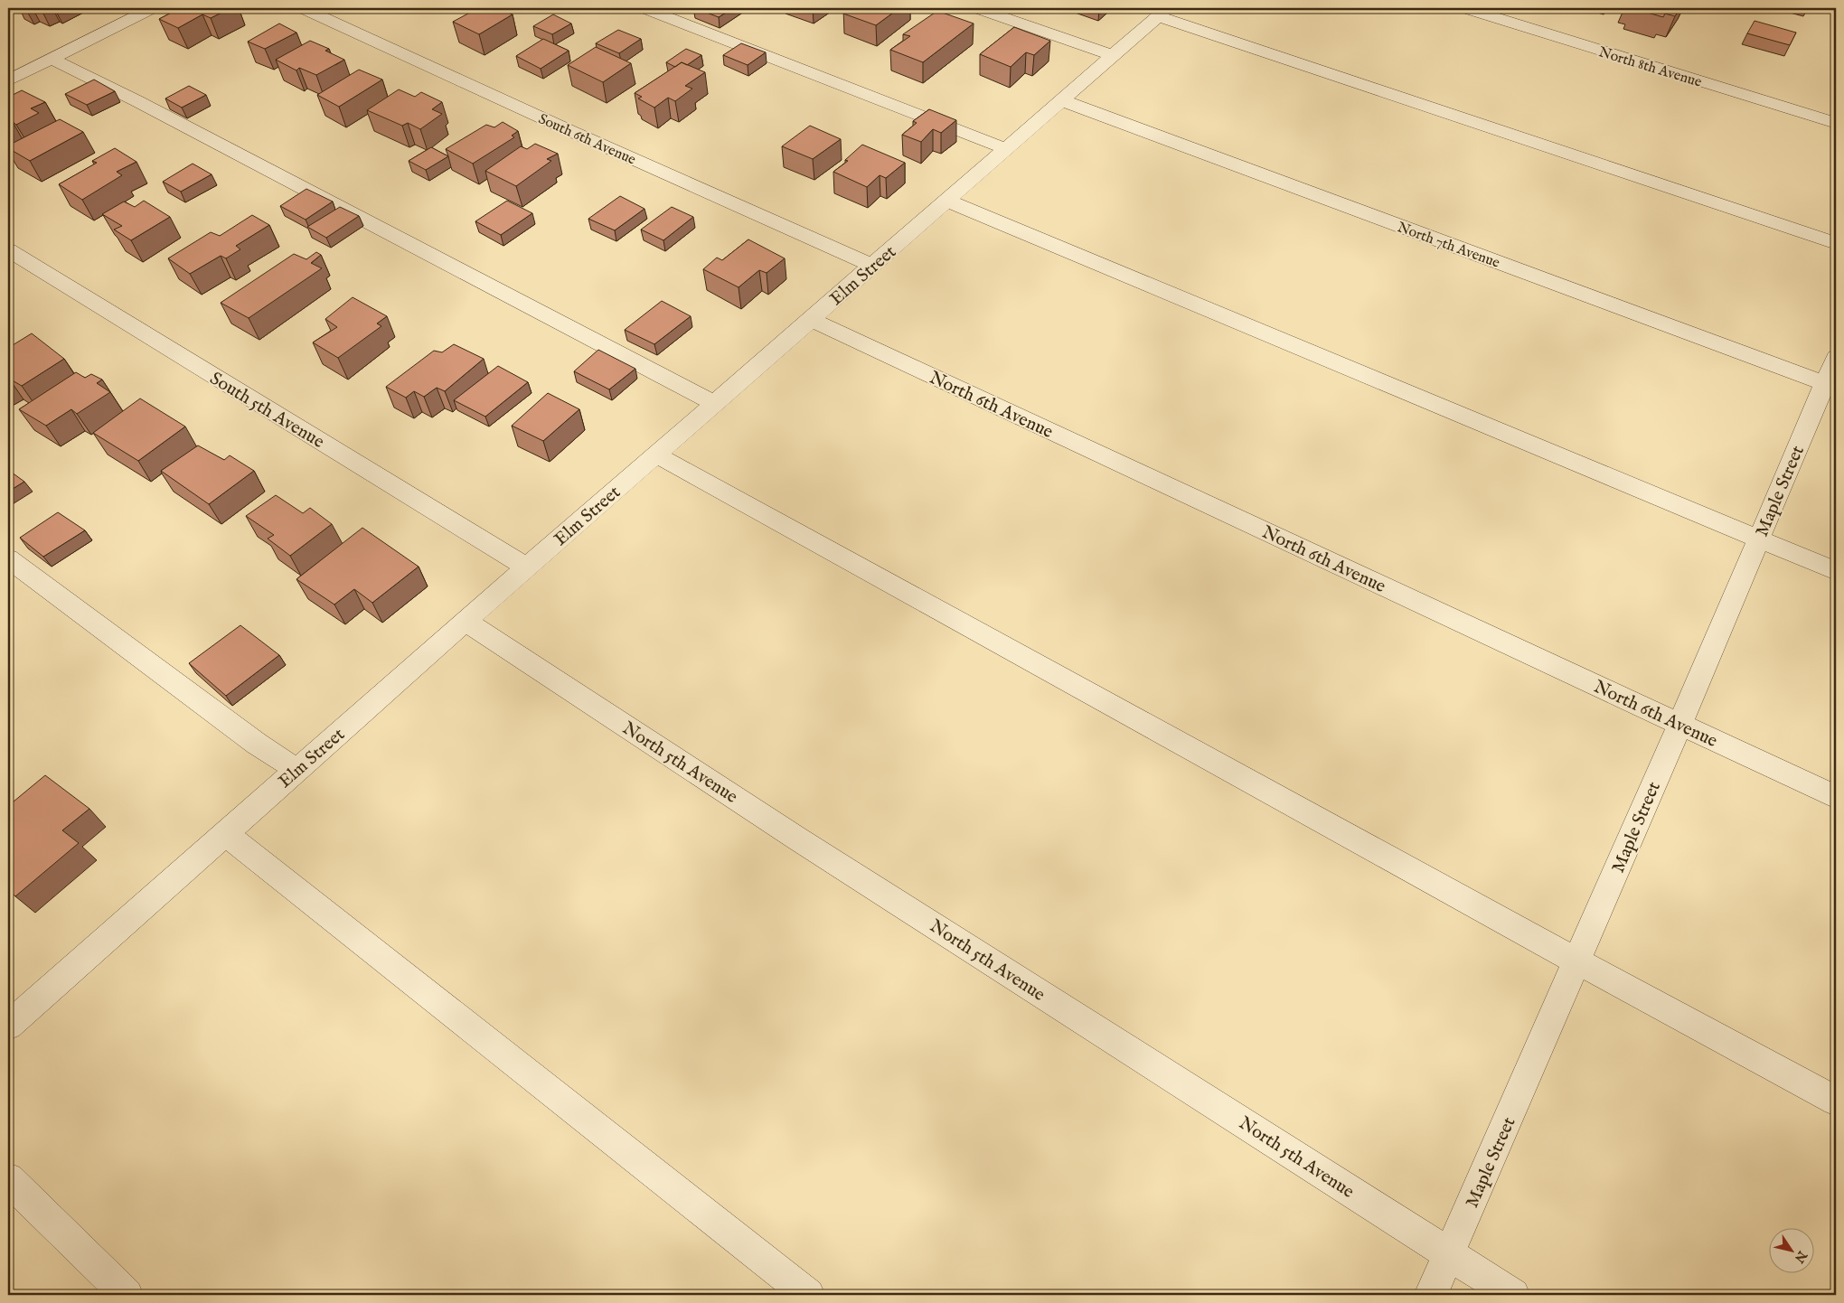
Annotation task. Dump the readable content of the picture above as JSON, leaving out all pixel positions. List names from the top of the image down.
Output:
{
  "streets": {
    "street": [
      "North 8th Avenue",
      "South 6th Avenue",
      "North 7th Avenue",
      "Elm Street",
      "North 6th Avenue",
      "South 5th Avenue",
      "Maple Street",
      "North 5th Avenue"
    ]
  },
  "crossings": [
    ["South 6th Avenue", "Elm Street"],
    ["North 7th Avenue", "Elm Street"],
    ["North 7th Avenue", "Maple Street"],
    ["Elm Street", "North 6th Avenue"],
    ["Elm Street", "South 5th Avenue"],
    ["Elm Street", "North 5th Avenue"],
    ["North 6th Avenue", "Maple Street"],
    ["Maple Street", "North 5th Avenue"]
  ],
  "north": "bottom right"
}
